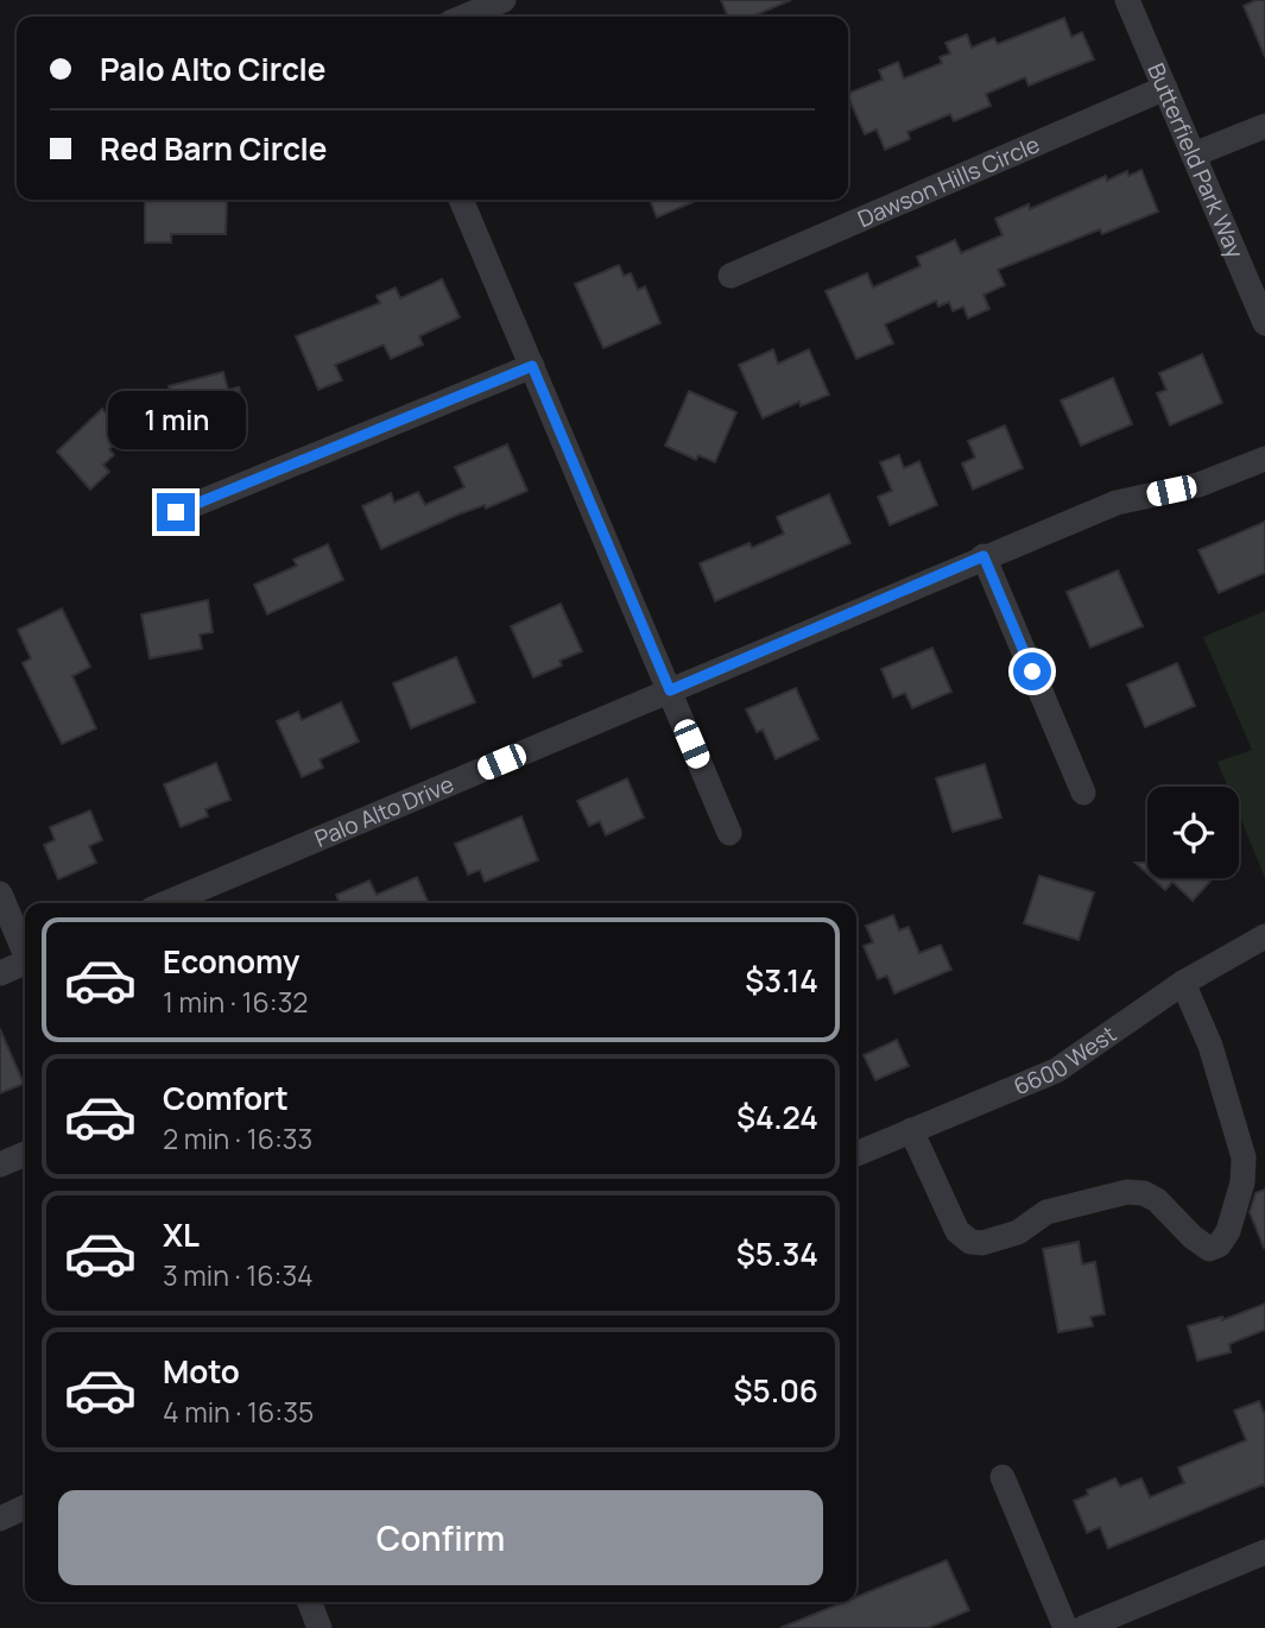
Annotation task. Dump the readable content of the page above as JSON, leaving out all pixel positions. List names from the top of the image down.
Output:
{
  "streets": {
    "street": [
      "Butterfield Park Way",
      "Dawson Hills Circle",
      "Palo Alto Drive",
      "6600 West"
    ]
  },
  "crossings": [
    ["Butterfield Park Way", "Dawson Hills Circle"]
  ],
  "page": {
    "banner": ["Palo Alto Circle", "Red Barn Circle"],
    "bubble": "1 min",
    "list": [
      {
        "name": "Economy",
        "note": "1 min · 16:32",
        "value": "$3.14"
      },
      {
        "name": "Comfort",
        "note": "2 min · 16:33",
        "value": "$4.24"
      },
      {
        "name": "XL",
        "note": "3 min · 16:34",
        "value": "$5.34"
      },
      {
        "name": "Moto",
        "note": "4 min · 16:35",
        "value": "$5.06"
      }
    ],
    "buttons": "Confirm"
  }
}
